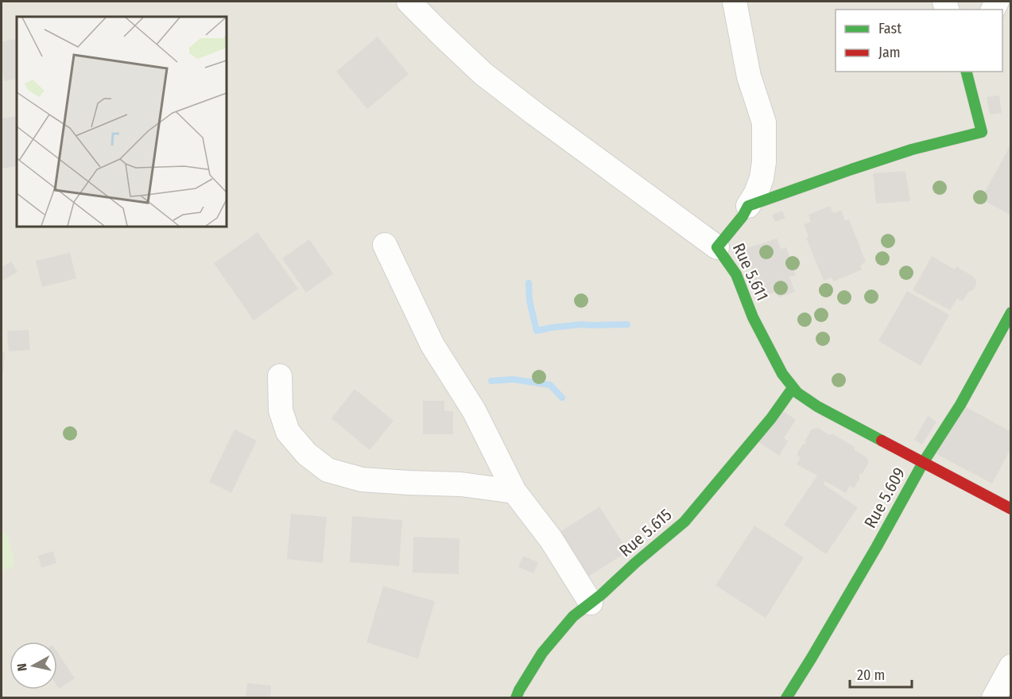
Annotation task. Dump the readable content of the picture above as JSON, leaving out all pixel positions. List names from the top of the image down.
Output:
{
  "streets": {
    "street": ["Rue 5.611", "Rue 5.609", "Rue 5.615"]
  },
  "crossings": [
    ["Rue 5.611", "Rue 5.609"],
    ["Rue 5.611", "Rue 5.615"]
  ],
  "legend": ["Fast", "Jam"],
  "scale_bar": "20 m",
  "north": "left"
}
